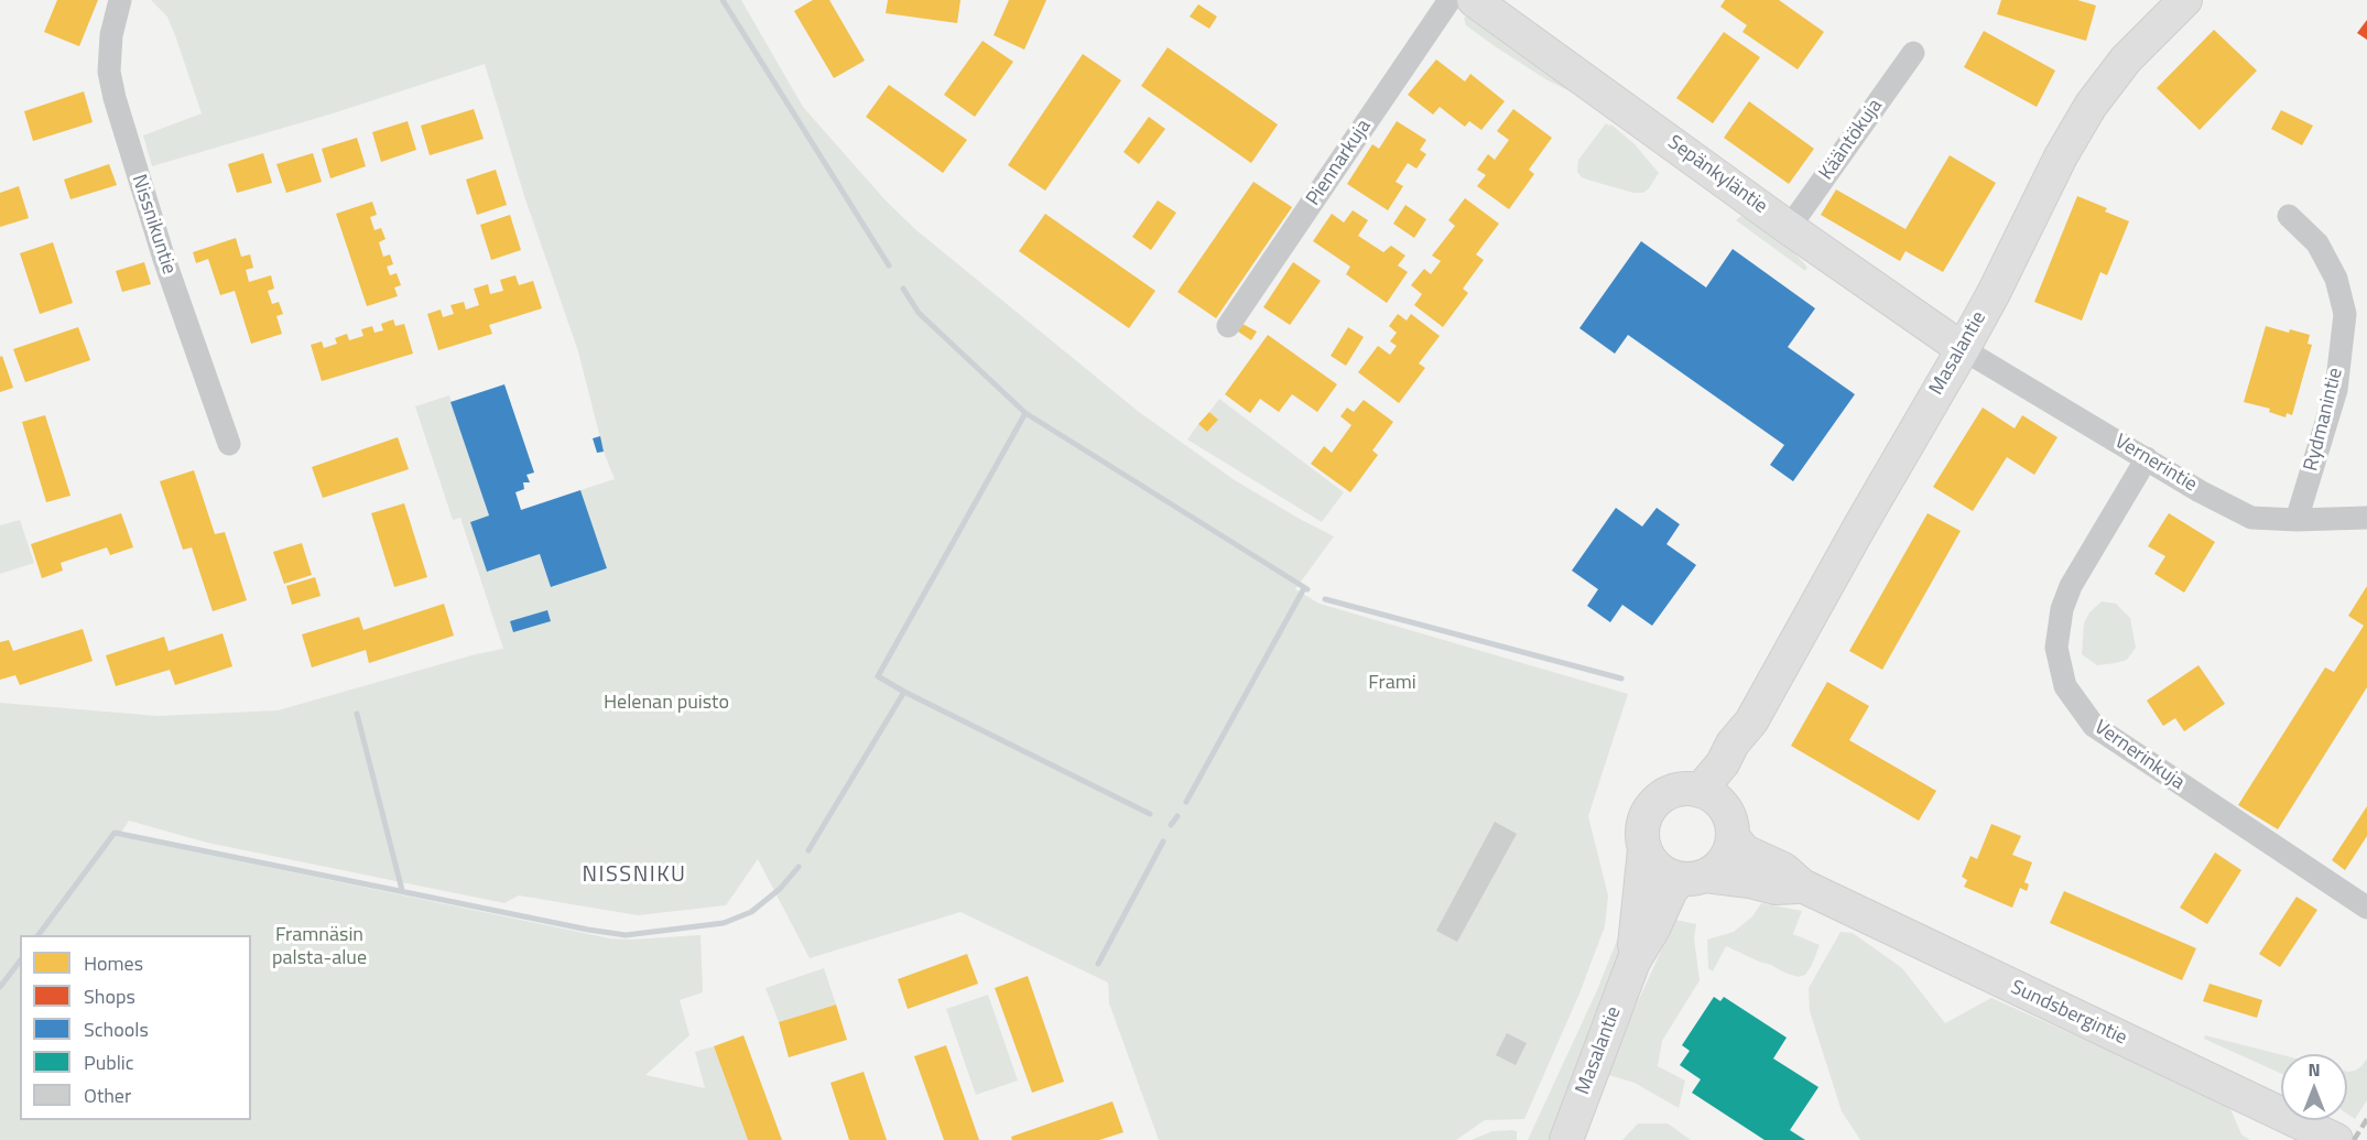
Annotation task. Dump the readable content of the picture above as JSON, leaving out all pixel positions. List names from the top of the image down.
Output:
{
  "streets": {
    "street": [
      "Kääntökuja",
      "Piennarkuja",
      "Sepänkyläntie",
      "Nissnikuntie",
      "Masalantie",
      "Rydmanintie",
      "Vernerintie",
      "Vernerinkuja",
      "Sundsbergintie"
    ]
  },
  "crossings": [
    ["Kääntökuja", "Sepänkyläntie"],
    ["Sepänkyläntie", "Masalantie"],
    ["Sepänkyläntie", "Vernerintie"],
    ["Masalantie", "Vernerintie"],
    ["Masalantie", "Sundsbergintie"],
    ["Rydmanintie", "Vernerintie"],
    ["Vernerintie", "Vernerinkuja"]
  ],
  "districts": ["NISSNIKU"],
  "parks": ["Frami", "Helenan puisto", "Framnäsin palsta-alue"],
  "legend": [
    "Homes",
    "Shops",
    "Schools",
    "Public",
    "Other"
  ],
  "north": "top"
}
